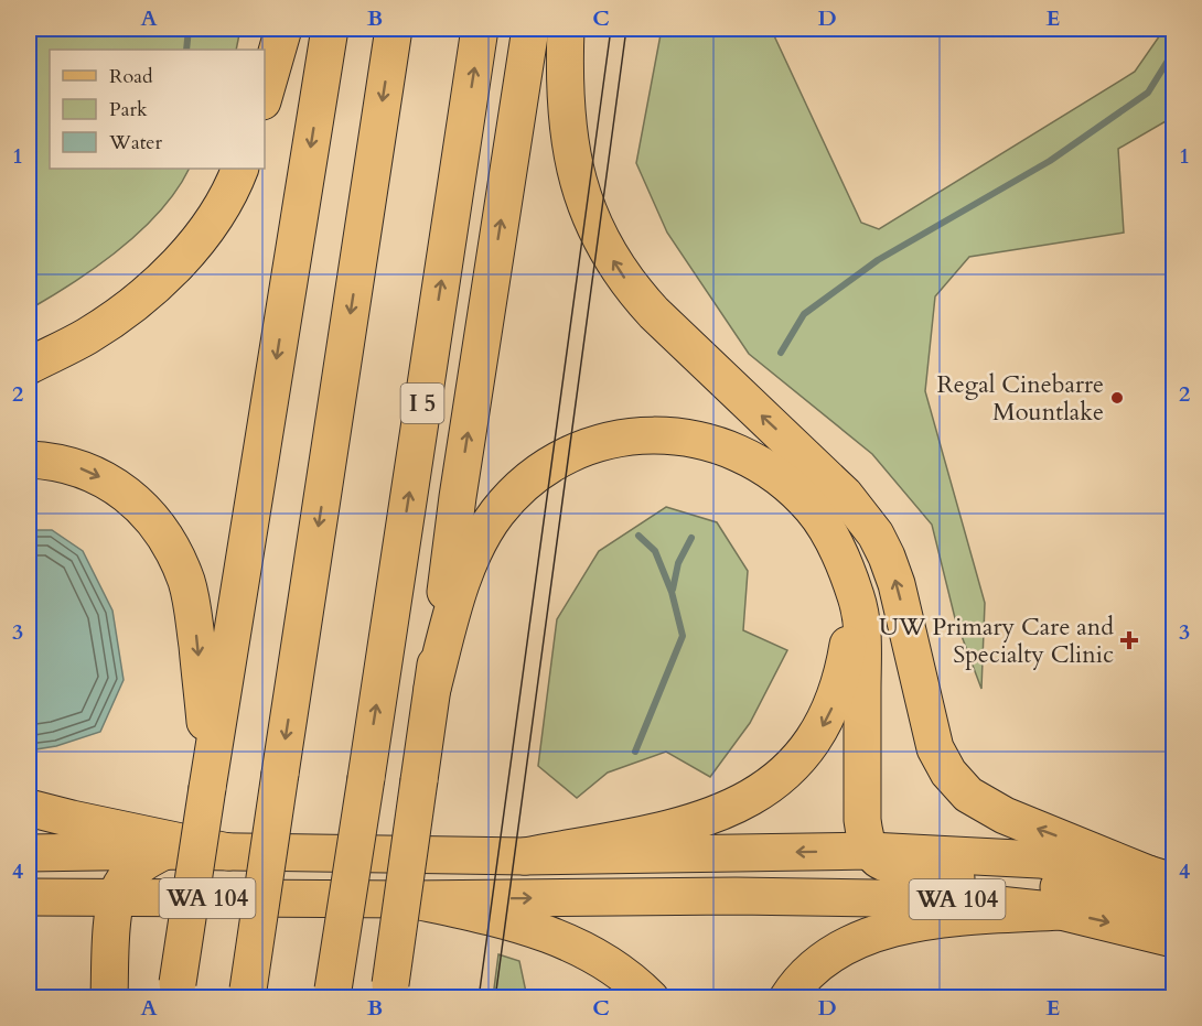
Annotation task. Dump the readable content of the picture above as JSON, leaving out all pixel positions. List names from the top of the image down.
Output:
{
  "streets": {
    "main road": ["I 5", "WA 104"]
  },
  "places": {
    "other": ["Regal Cinebarre Mountlake"],
    "health": ["UW Primary Care and Specialty Clinic"]
  },
  "legend": ["Road", "Park", "Water"],
  "grid": {
    "columns": [
      "A",
      "B",
      "C",
      "D",
      "E"
    ],
    "rows": [
      "1",
      "2",
      "3",
      "4"
    ]
  }
}
